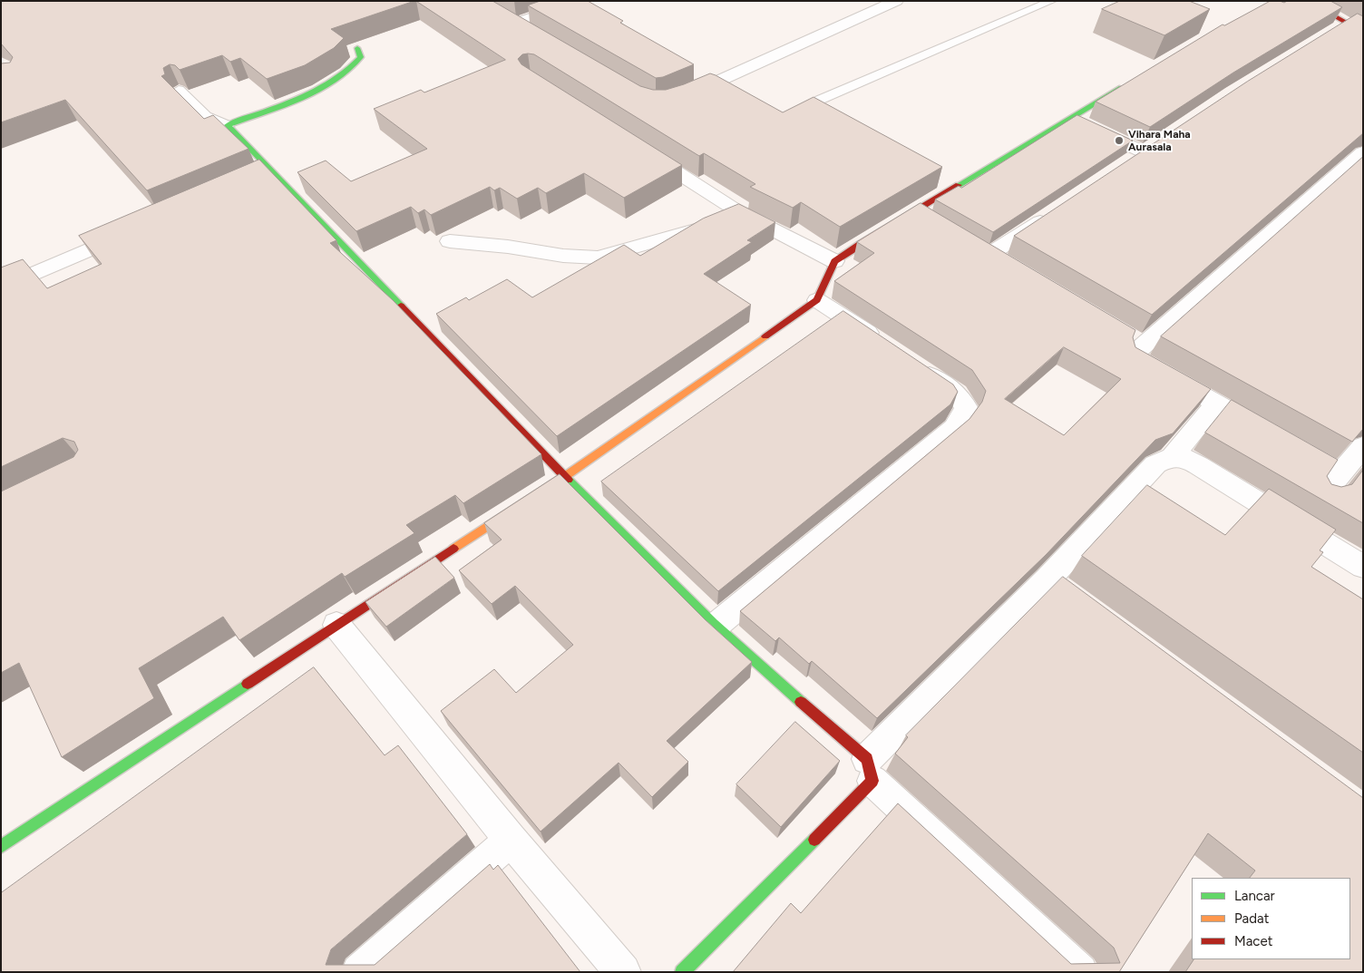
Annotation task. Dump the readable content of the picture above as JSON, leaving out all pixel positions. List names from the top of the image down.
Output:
{
  "places": ["Vihara Maha Aurasala"],
  "legend": ["Lancar", "Padat", "Macet"]
}
